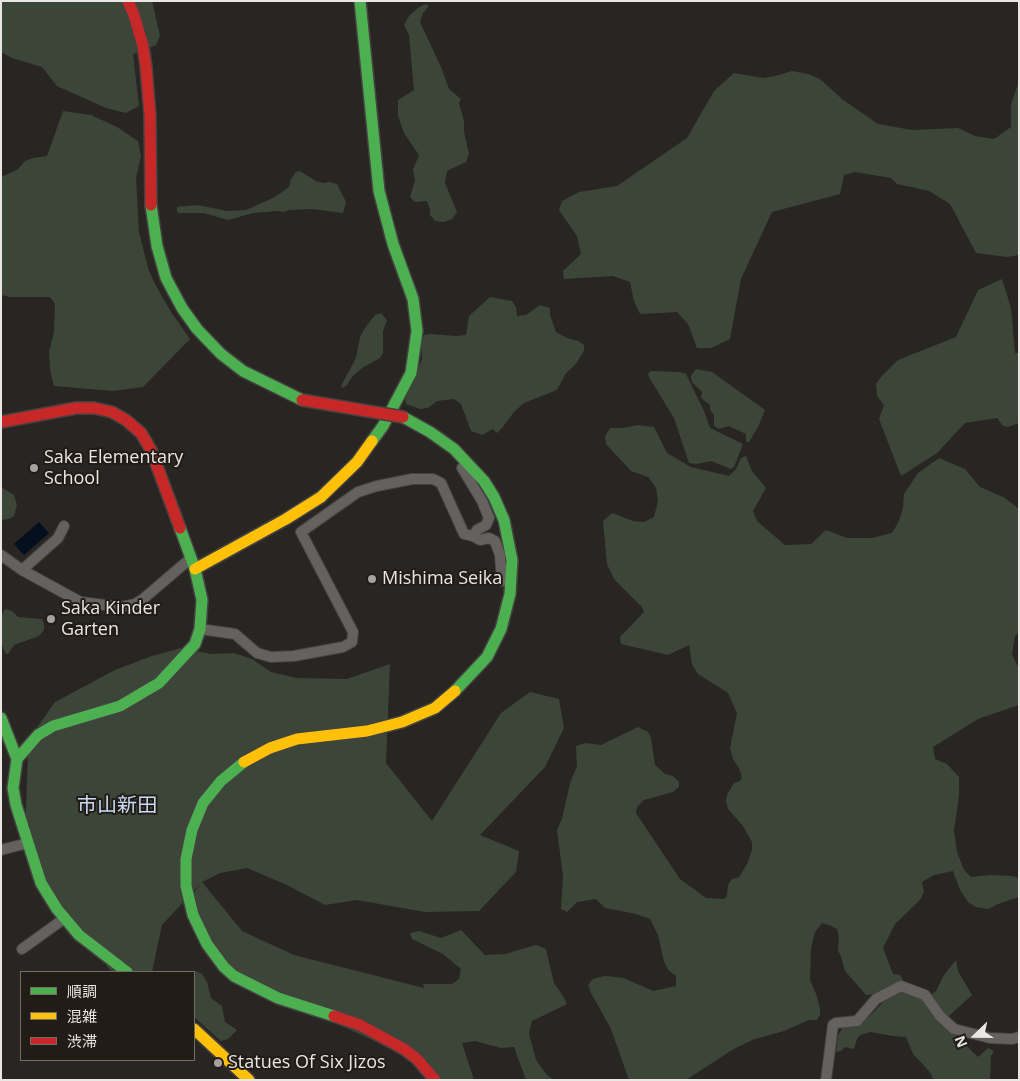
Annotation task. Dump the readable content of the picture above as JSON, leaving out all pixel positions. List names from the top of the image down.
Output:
{
  "districts": ["市山新田"],
  "places": [
    "Saka Elementary School",
    "Mishima Seika",
    "Saka Kinder Garten",
    "Statues Of Six Jizos"
  ],
  "legend": ["順調", "混雑", "渋滞"],
  "north": "left"
}
